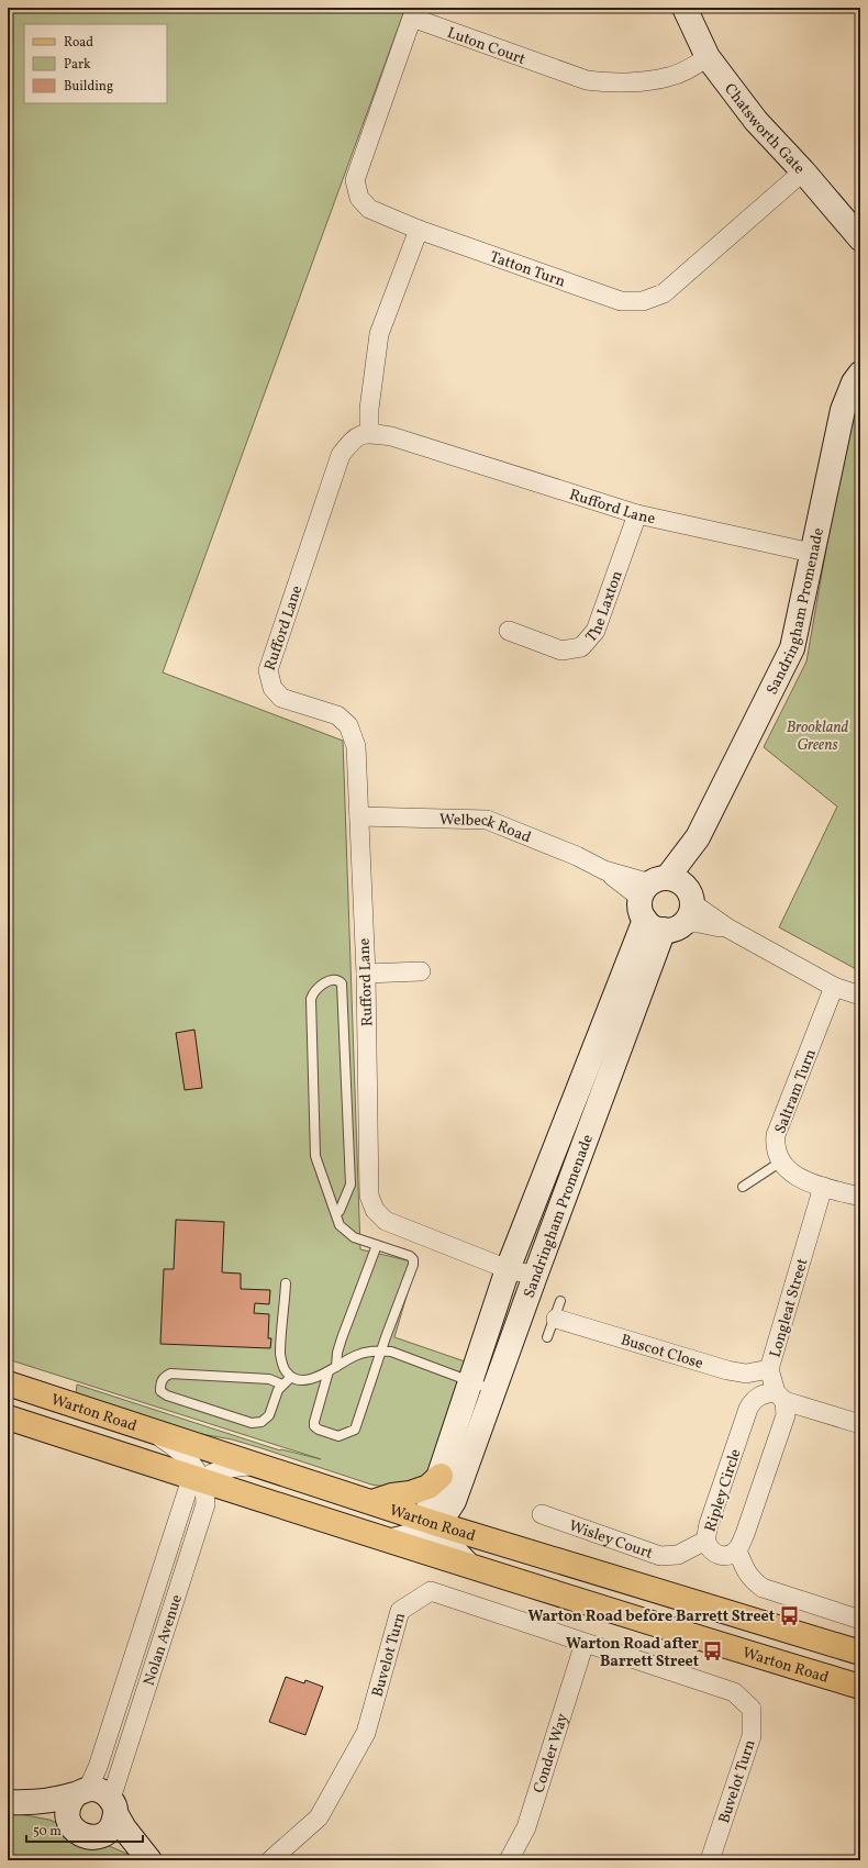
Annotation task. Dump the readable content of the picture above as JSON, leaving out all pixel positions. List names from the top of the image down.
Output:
{
  "streets": {
    "main road": ["Warton Road"],
    "street": [
      "Luton Court",
      "Chatsworth Gate",
      "Tatton Turn",
      "Rufford Lane",
      "The Laxton",
      "Sandringham Promenade",
      "Welbeck Road",
      "Saltram Turn",
      "Longleat Street",
      "Buscot Close",
      "Ripley Circle",
      "Wisley Court",
      "Nolan Avenue",
      "Buvelot Turn",
      "Conder Way"
    ]
  },
  "crossings": [
    ["Luton Court", "Chatsworth Gate"],
    ["Luton Court", "Tatton Turn"],
    ["Chatsworth Gate", "Tatton Turn"],
    ["Rufford Lane", "The Laxton"],
    ["Rufford Lane", "Sandringham Promenade"],
    ["Rufford Lane", "Welbeck Road"],
    ["Sandringham Promenade", "Welbeck Road"],
    ["Sandringham Promenade", "Warton Road"],
    ["Welbeck Road", "Saltram Turn"],
    ["Longleat Street", "Buscot Close"],
    ["Longleat Street", "Ripley Circle"],
    ["Warton Road", "Nolan Avenue"],
    ["Ripley Circle", "Wisley Court"],
    ["Buvelot Turn", "Conder Way"]
  ],
  "parks": ["Brookland Greens"],
  "places": {
    "bus stop": ["Warton Road before Barrett Street", "Warton Road after Barrett Street"]
  },
  "legend": ["Road", "Park", "Building"],
  "scale_bar": "50 m"
}
